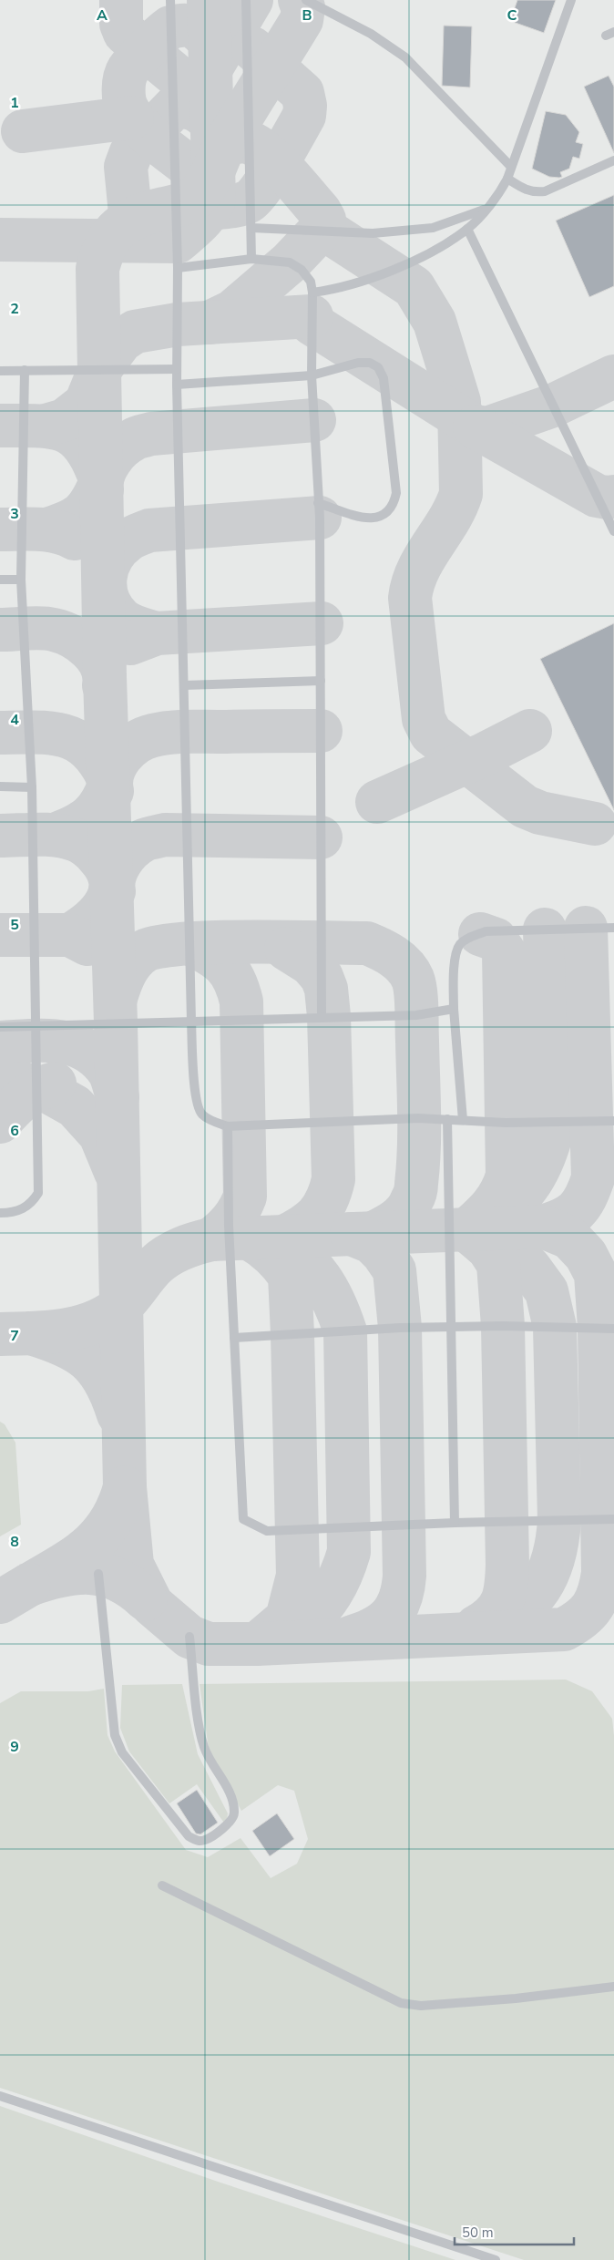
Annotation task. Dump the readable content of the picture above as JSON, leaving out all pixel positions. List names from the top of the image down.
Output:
{
  "scale_bar": "50 m",
  "grid": {
    "columns": ["A", "B", "C"],
    "rows": [
      "1",
      "2",
      "3",
      "4",
      "5",
      "6",
      "7",
      "8",
      "9"
    ]
  }
}
